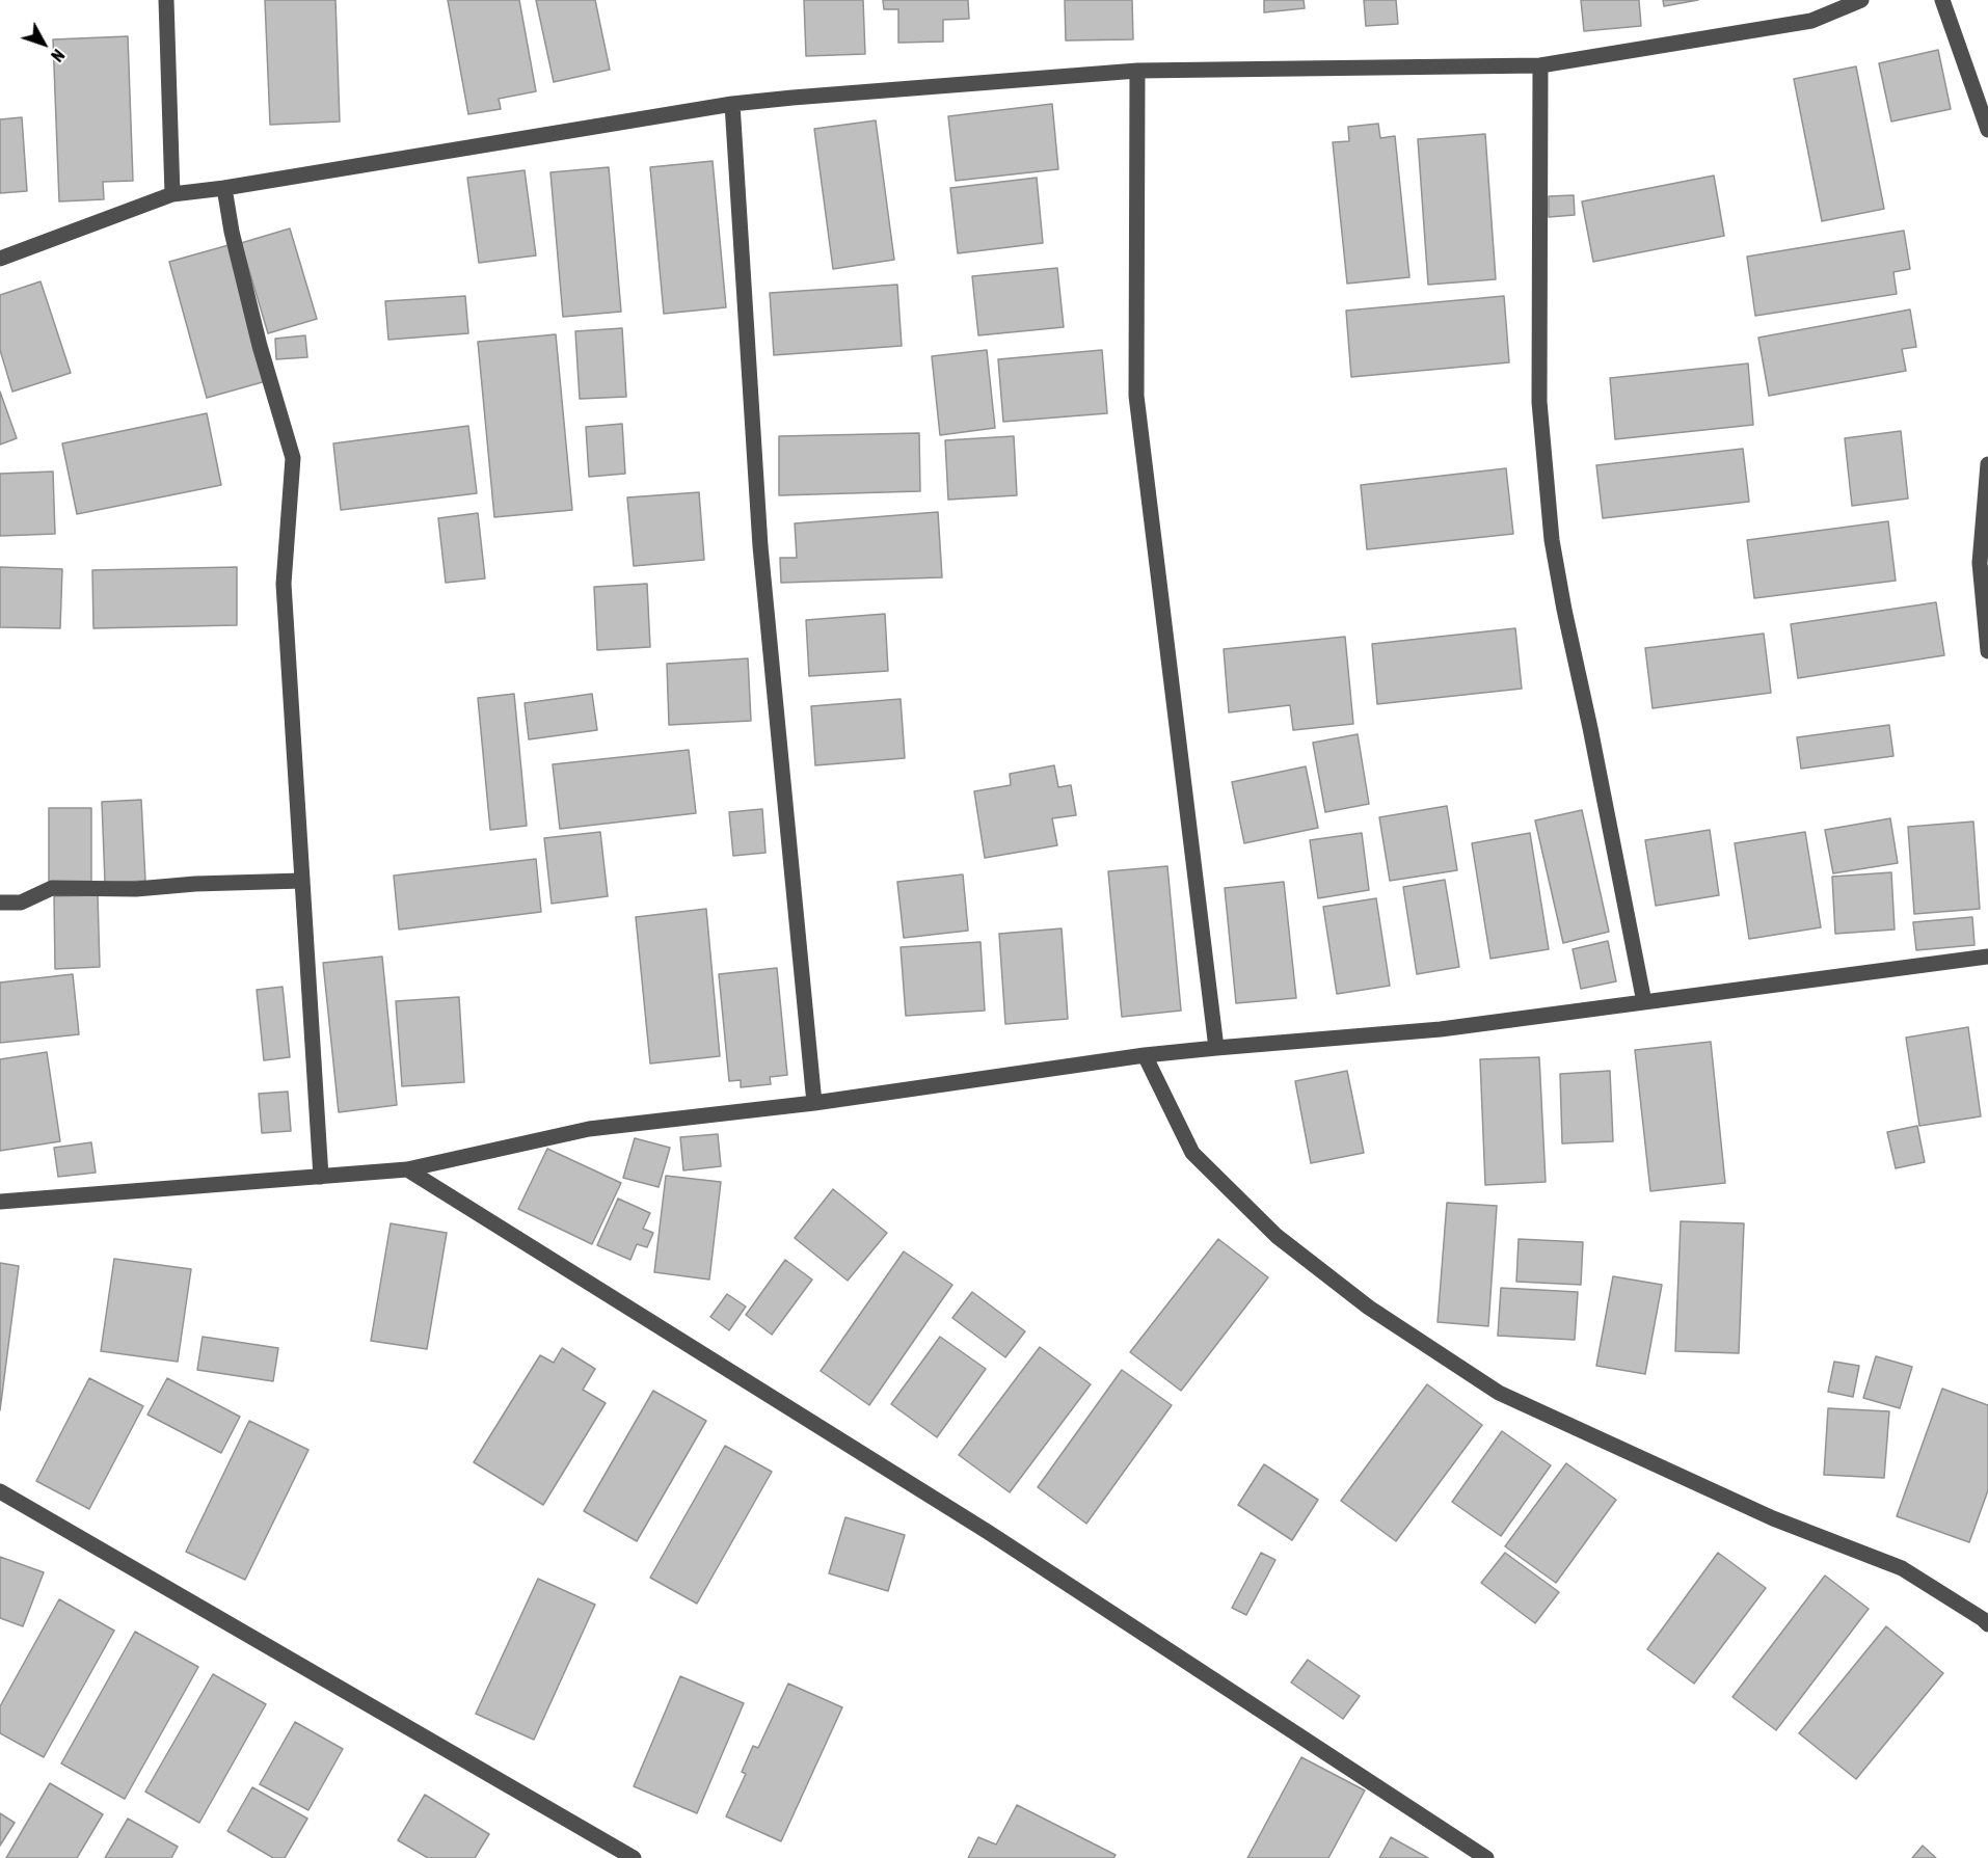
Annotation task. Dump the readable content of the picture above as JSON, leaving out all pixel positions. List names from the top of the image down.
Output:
{
  "north": "bottom right"
}
